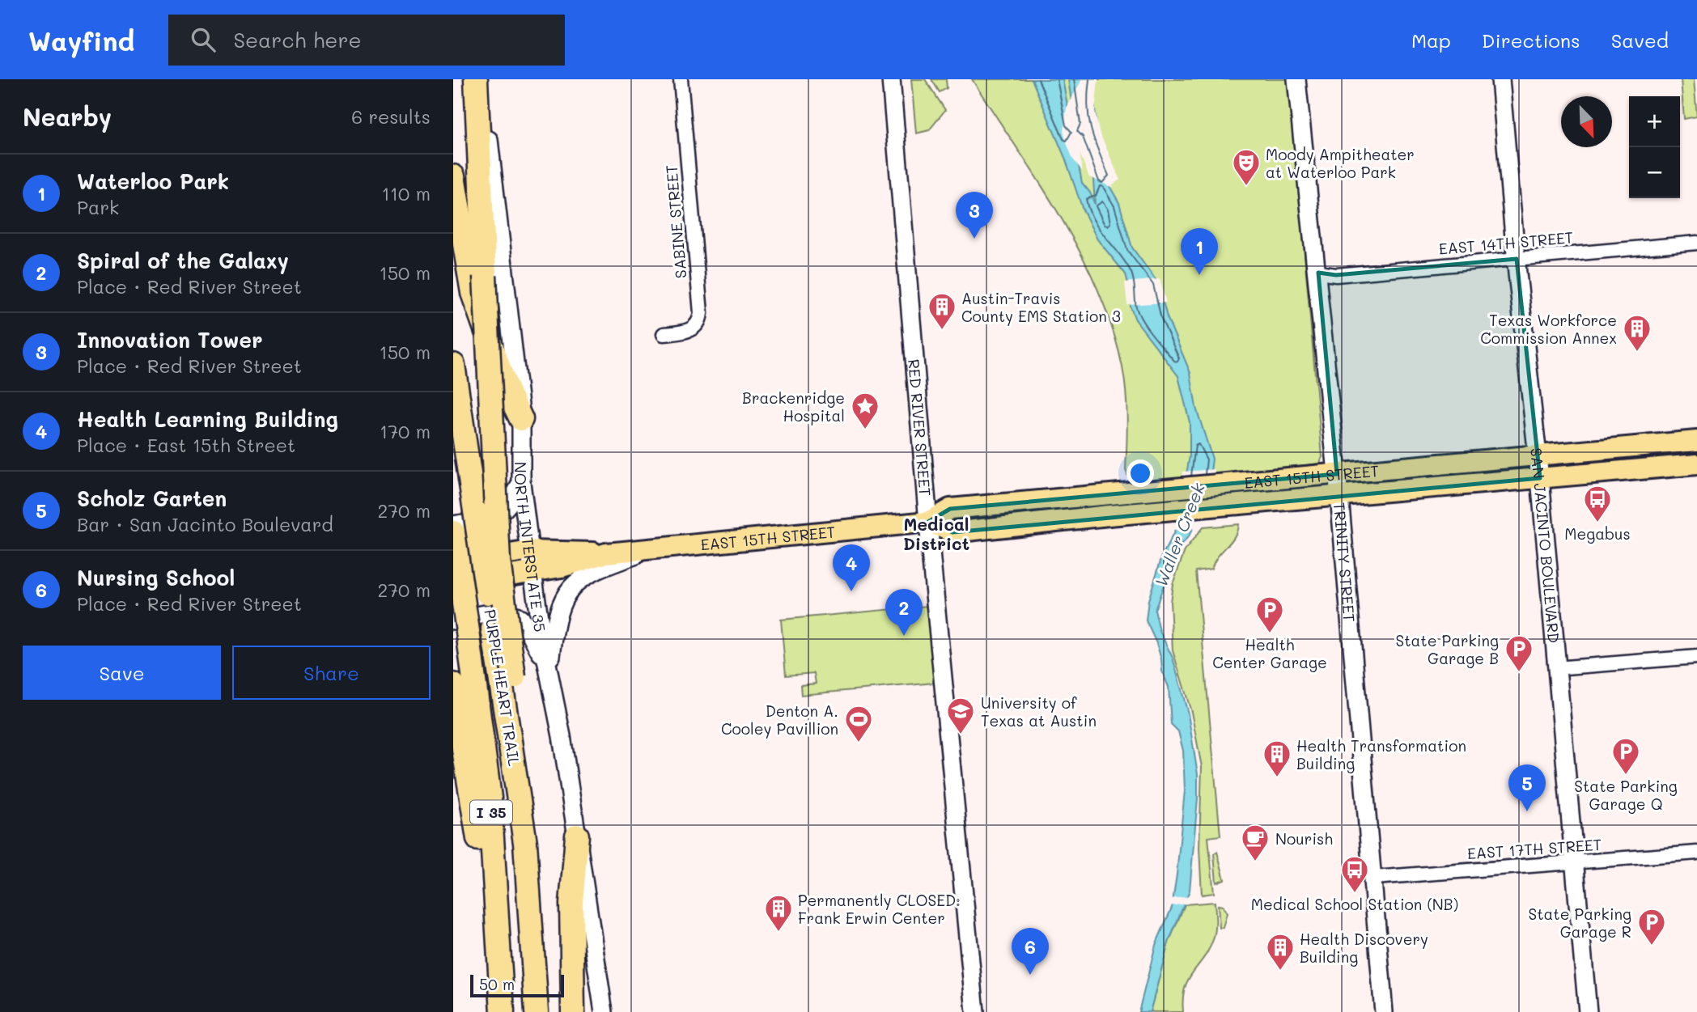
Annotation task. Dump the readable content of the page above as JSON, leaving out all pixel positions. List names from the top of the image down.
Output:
{
  "streets": {
    "highway": ["PURPLE HEART TRAIL", "I 35"],
    "main road": [
      "RED RIVER STREET",
      "EAST 15TH STREET",
      "SAN JACINTO BOULEVARD",
      "NORTH INTERSTATE 35",
      "TRINITY STREET"
    ],
    "street": ["SABINE STREET", "EAST 14TH STREET", "EAST 17TH STREET"]
  },
  "crossings": [
    ["EAST 14TH STREET", "SAN JACINTO BOULEVARD"],
    ["EAST 14TH STREET", "TRINITY STREET"],
    ["RED RIVER STREET", "EAST 15TH STREET"],
    ["EAST 15TH STREET", "SAN JACINTO BOULEVARD"],
    ["EAST 15TH STREET", "NORTH INTERSTATE 35"],
    ["EAST 15TH STREET", "TRINITY STREET"],
    ["SAN JACINTO BOULEVARD", "EAST 17TH STREET"],
    ["TRINITY STREET", "EAST 17TH STREET"]
  ],
  "districts": ["Medical District"],
  "water": ["Waller Creek"],
  "places": {
    "theatre": ["Moody Ampitheater at Waterloo Park"],
    "building": [
      "Austin-Travis County EMS Station 3",
      "Texas Workforce Commission Annex",
      "Health Transformation Building",
      "Permanently CLOSED: Frank Erwin Center",
      "Health Discovery Building"
    ],
    "place": ["Brackenridge Hospital"],
    "bus stop": ["Megabus", "Medical School Station (NB)"],
    "parking": [
      "Health Center Garage",
      "State Parking Garage B",
      "State Parking Garage Q",
      "State Parking Garage R"
    ],
    "school or university": ["University of Texas at Austin"],
    "sports": ["Denton A. Cooley Pavillion"],
    "cafe": ["Nourish"]
  },
  "scale_bar": "50 m",
  "north": "bottom right",
  "page": {
    "header": "Wayfind",
    "search": "Search here",
    "nav": ["Map", "Directions", "Saved"],
    "heading": ["Nearby", "6 results"],
    "map_buttons": ["+", "−"],
    "list": [
      {
        "mark": "1",
        "name": "Waterloo Park",
        "note": "Park",
        "value": "110 m"
      },
      {
        "mark": "2",
        "name": "Spiral of the Galaxy",
        "note": "Place · Red River Street",
        "value": "150 m"
      },
      {
        "mark": "3",
        "name": "Innovation Tower",
        "note": "Place · Red River Street",
        "value": "150 m"
      },
      {
        "mark": "4",
        "name": "Health Learning Building",
        "note": "Place · East 15th Street",
        "value": "170 m"
      },
      {
        "mark": "5",
        "name": "Scholz Garten",
        "note": "Bar · San Jacinto Boulevard",
        "value": "270 m"
      },
      {
        "mark": "6",
        "name": "Nursing School",
        "note": "Place · Red River Street",
        "value": "270 m"
      }
    ],
    "pins": [
      "3",
      "1",
      "4",
      "2",
      "5",
      "6"
    ],
    "buttons": ["Save", "Share"],
    "scale": "50 m"
  }
}
